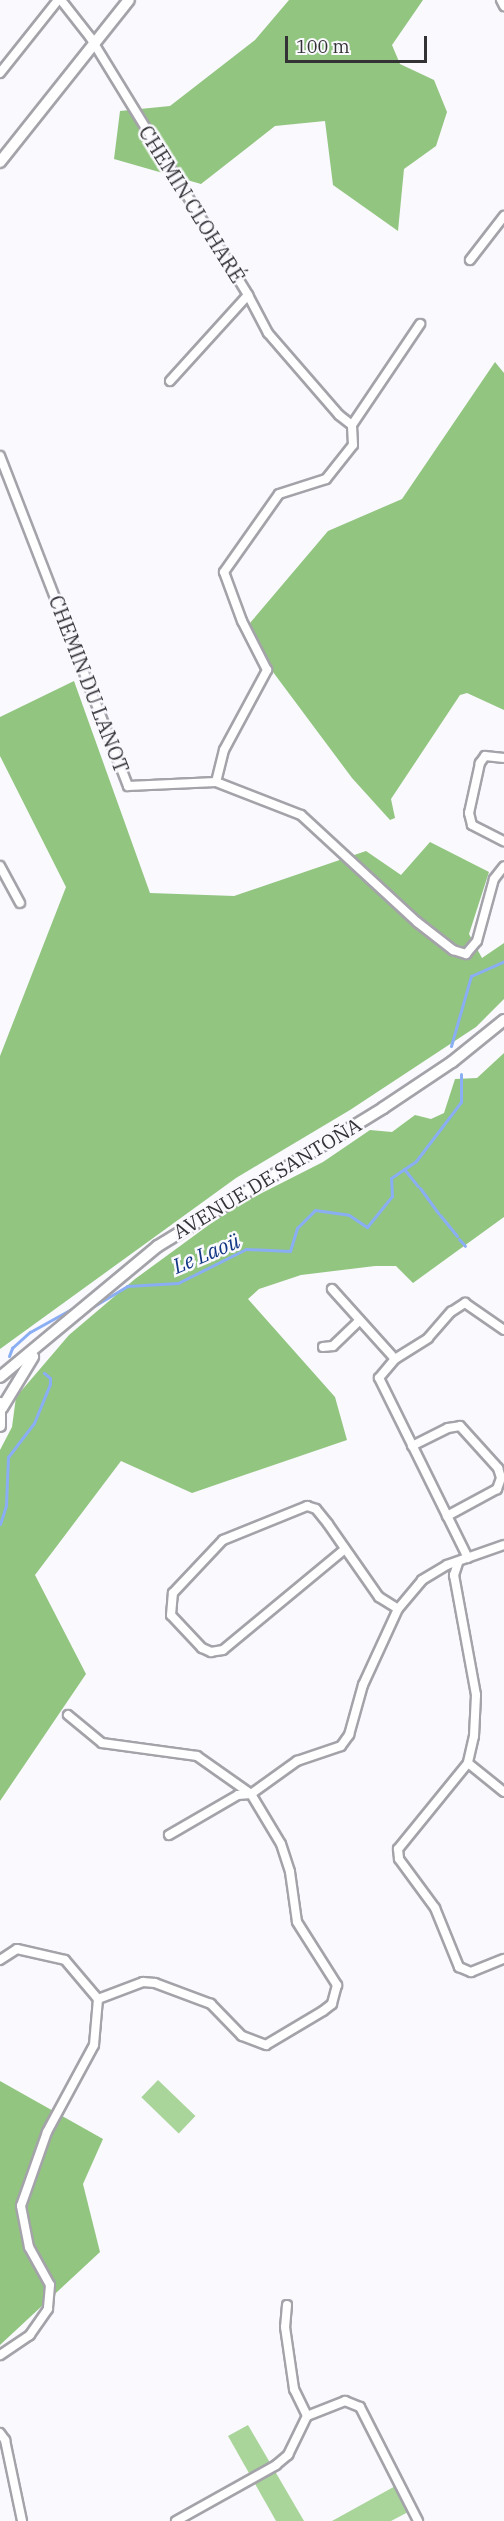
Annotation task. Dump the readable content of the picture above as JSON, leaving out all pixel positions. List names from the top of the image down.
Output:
{
  "streets": {
    "main road": ["AVENUE DE SANTOÑA"],
    "street": ["CHEMIN CLOHARÉ", "CHEMIN DU LANOT"]
  },
  "water": ["Le Laoü"],
  "scale_bar": "100 m"
}
